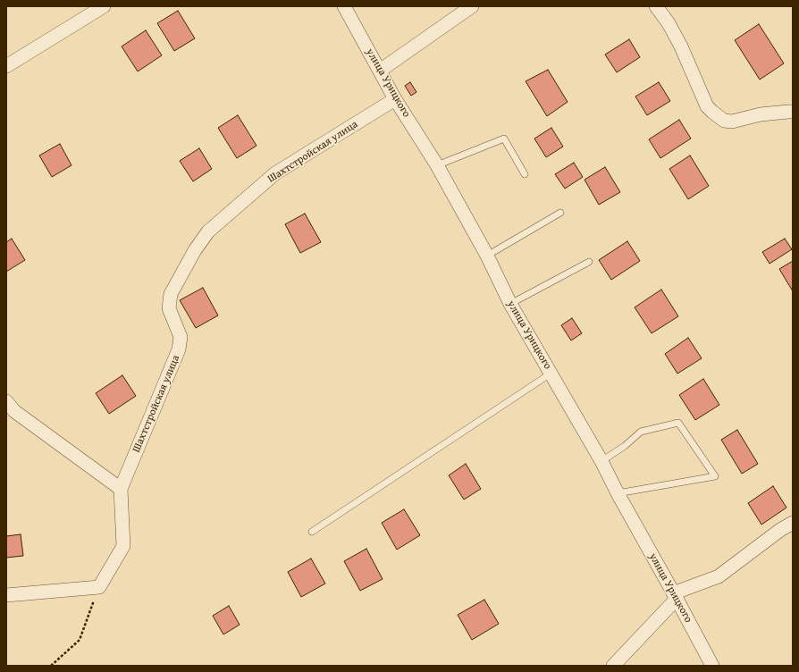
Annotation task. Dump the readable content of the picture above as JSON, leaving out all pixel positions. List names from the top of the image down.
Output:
{
  "streets": {
    "street": ["улица Урицкого", "Шахтстройская улица"]
  },
  "crossings": [
    ["улица Урицкого", "Шахтстройская улица"]
  ]
}
